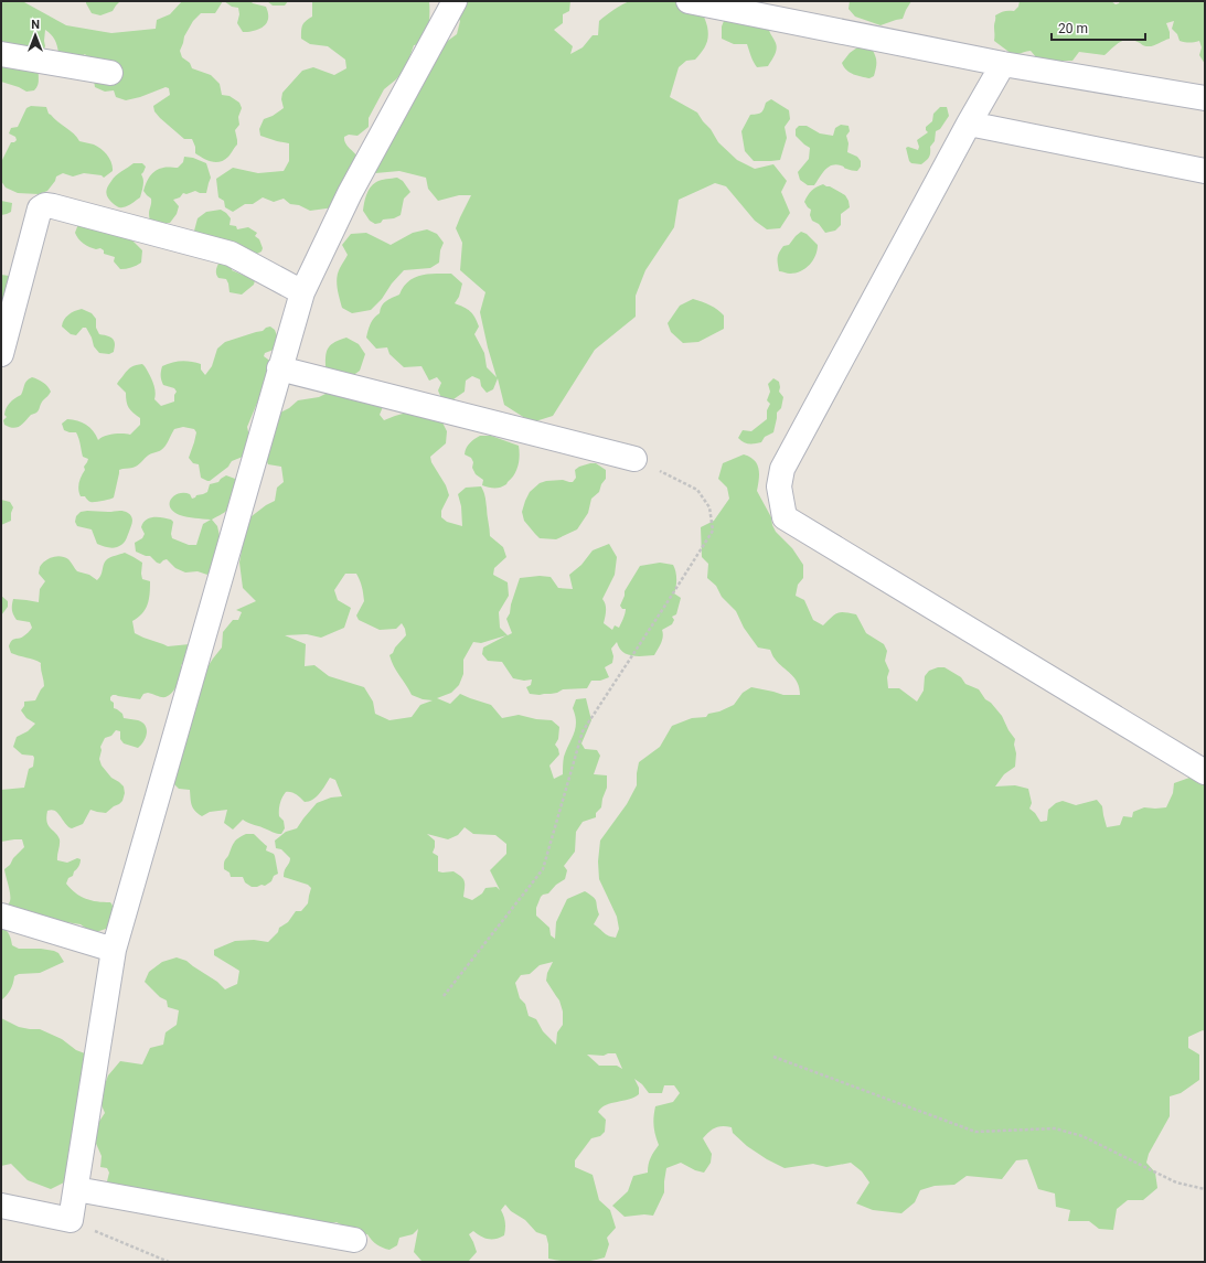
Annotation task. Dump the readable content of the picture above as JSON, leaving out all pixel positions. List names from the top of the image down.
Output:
{
  "scale_bar": "20 m",
  "north": "top"
}
